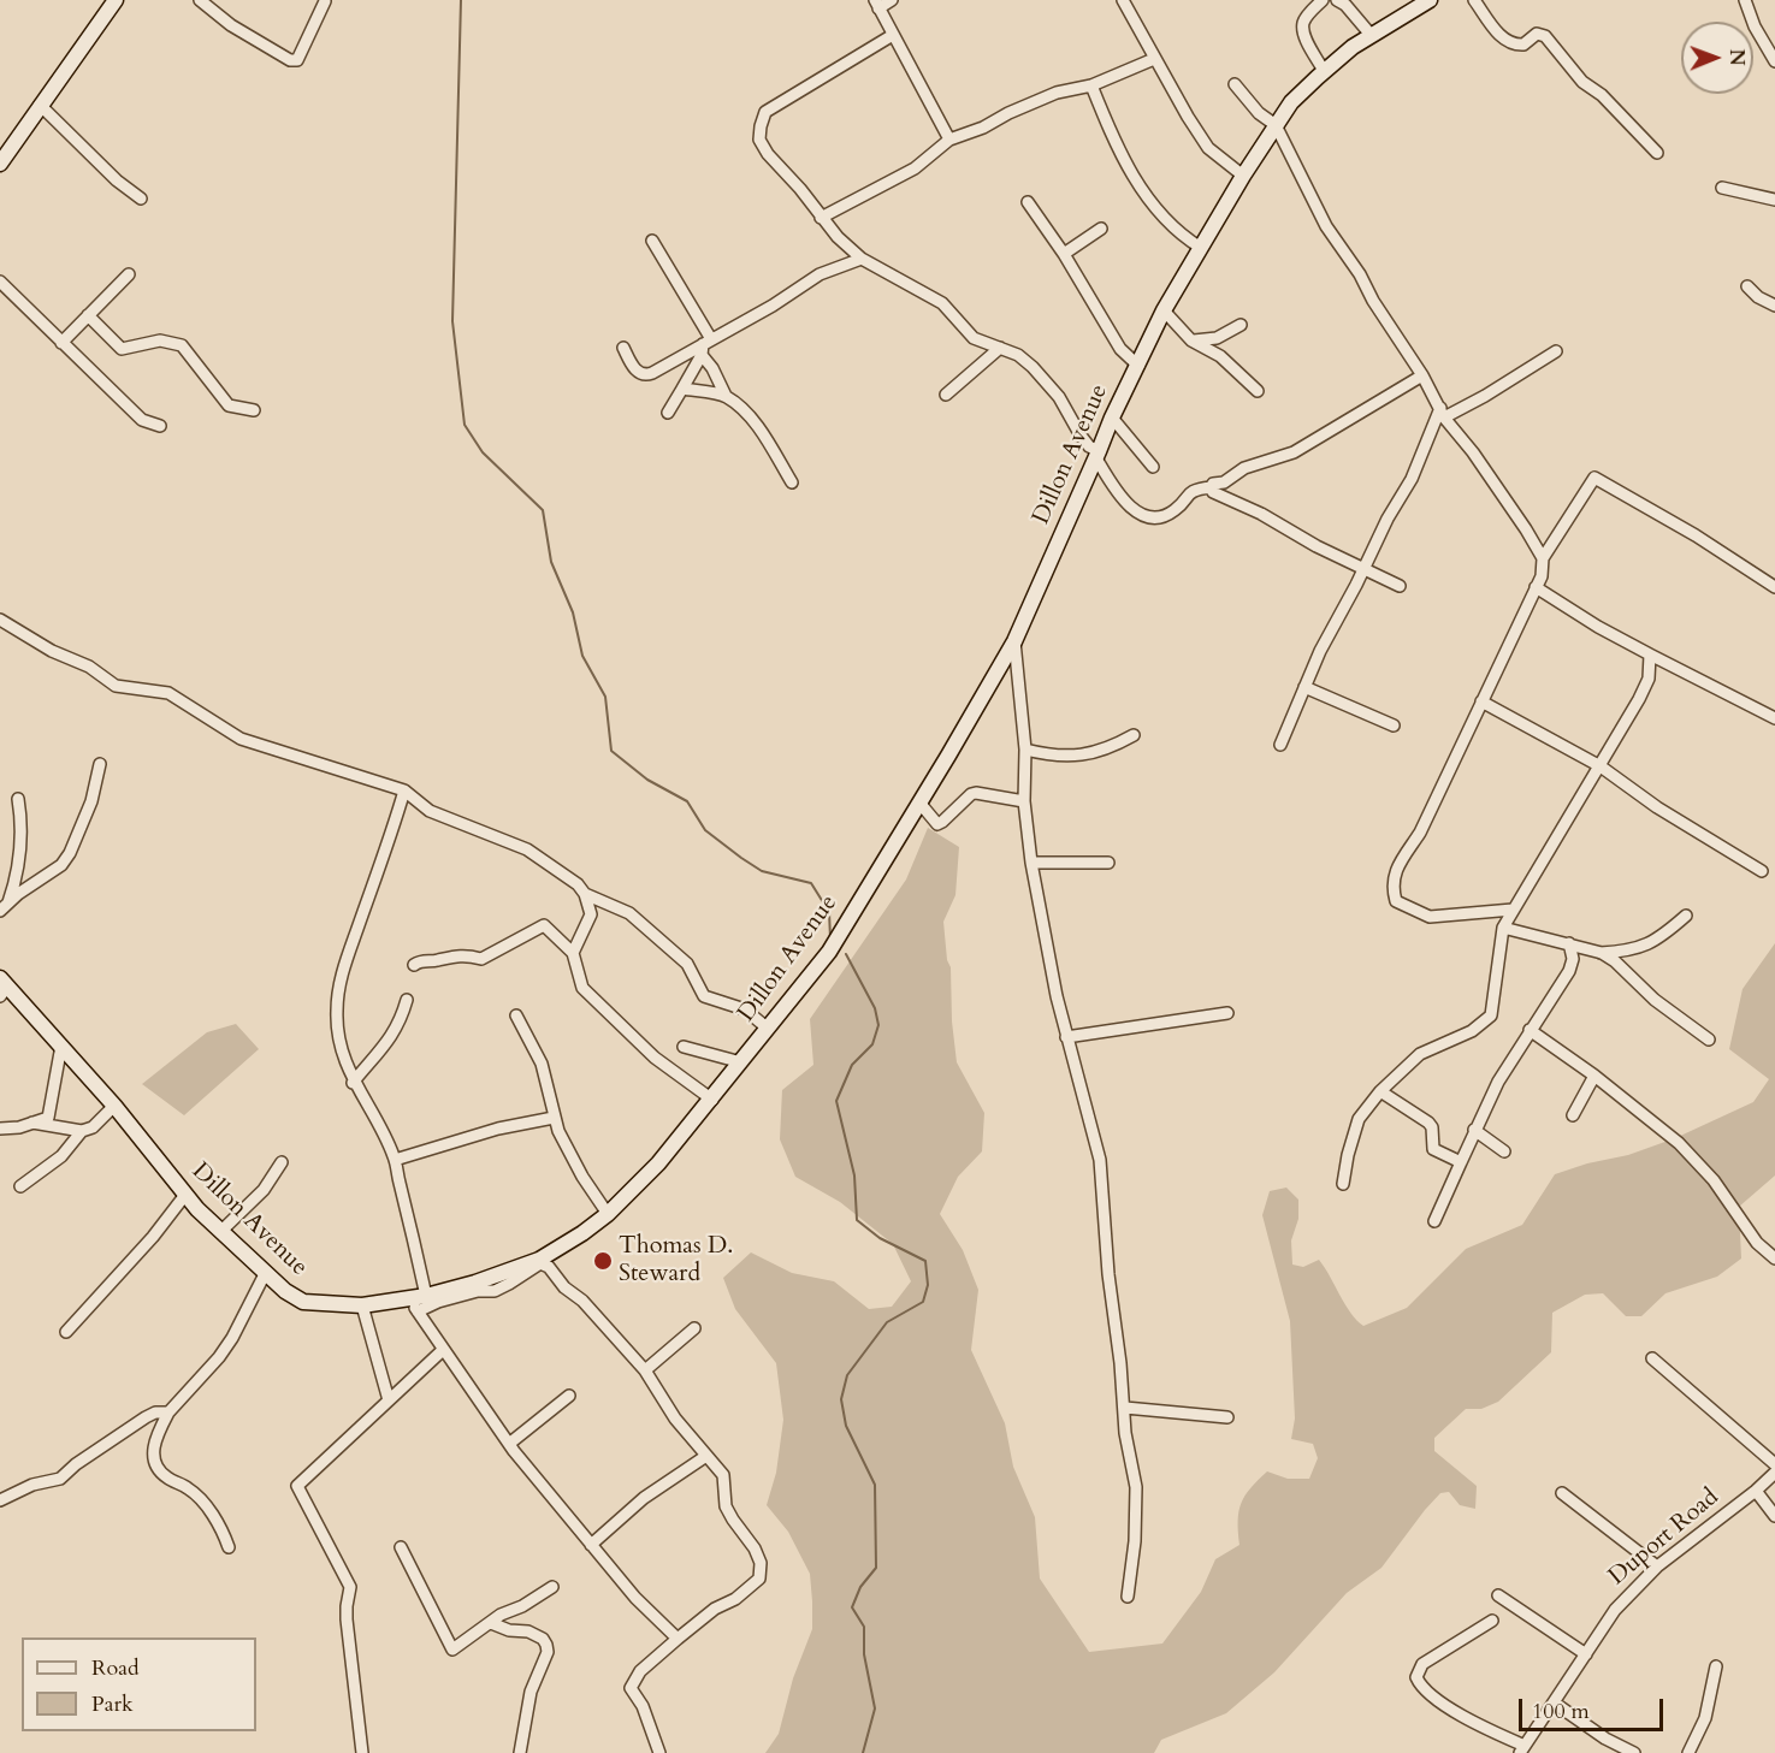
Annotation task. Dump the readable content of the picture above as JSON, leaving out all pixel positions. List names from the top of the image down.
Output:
{
  "streets": {
    "street": ["Dillon Avenue", "Duport Road"]
  },
  "places": ["Thomas D. Steward"],
  "legend": ["Road", "Park"],
  "scale_bar": "100 m",
  "north": "right"
}
